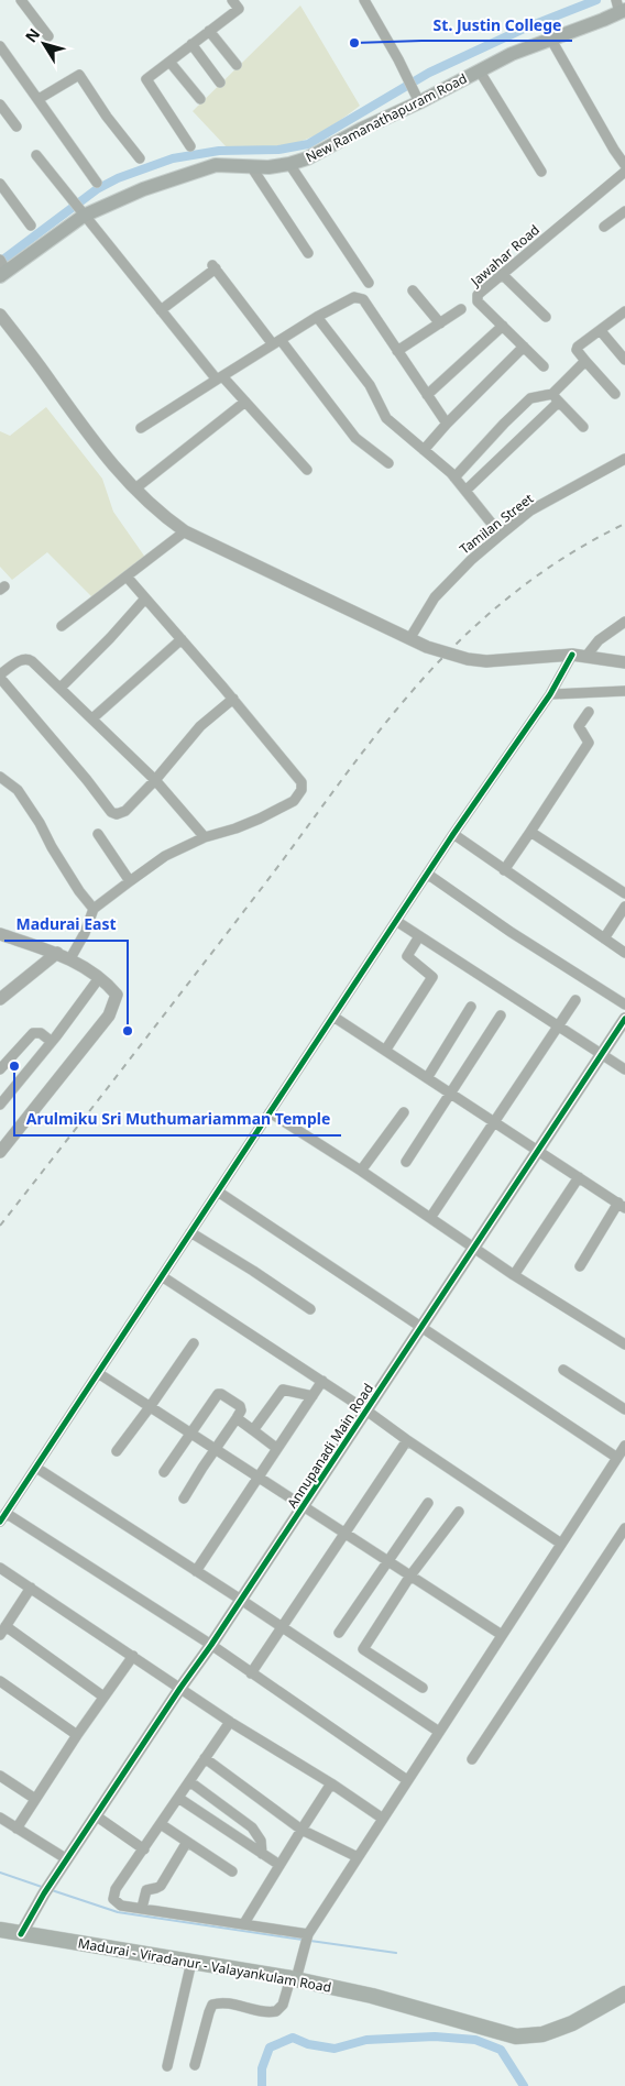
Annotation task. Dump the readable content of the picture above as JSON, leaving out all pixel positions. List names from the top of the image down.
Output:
{
  "streets": {
    "main road": ["New Ramanathapuram Road", "Madurai - Viradanur - Valayankulam Road"],
    "street": ["Jawahar Road", "Tamilan Street", "Annupanadi Main Road"]
  },
  "crossings": [
    ["Annupanadi Main Road", "Madurai - Viradanur - Valayankulam Road"]
  ],
  "places": ["St. Justin College", "Madurai East", "Arulmiku Sri Muthumariamman Temple"],
  "north": "top left"
}
